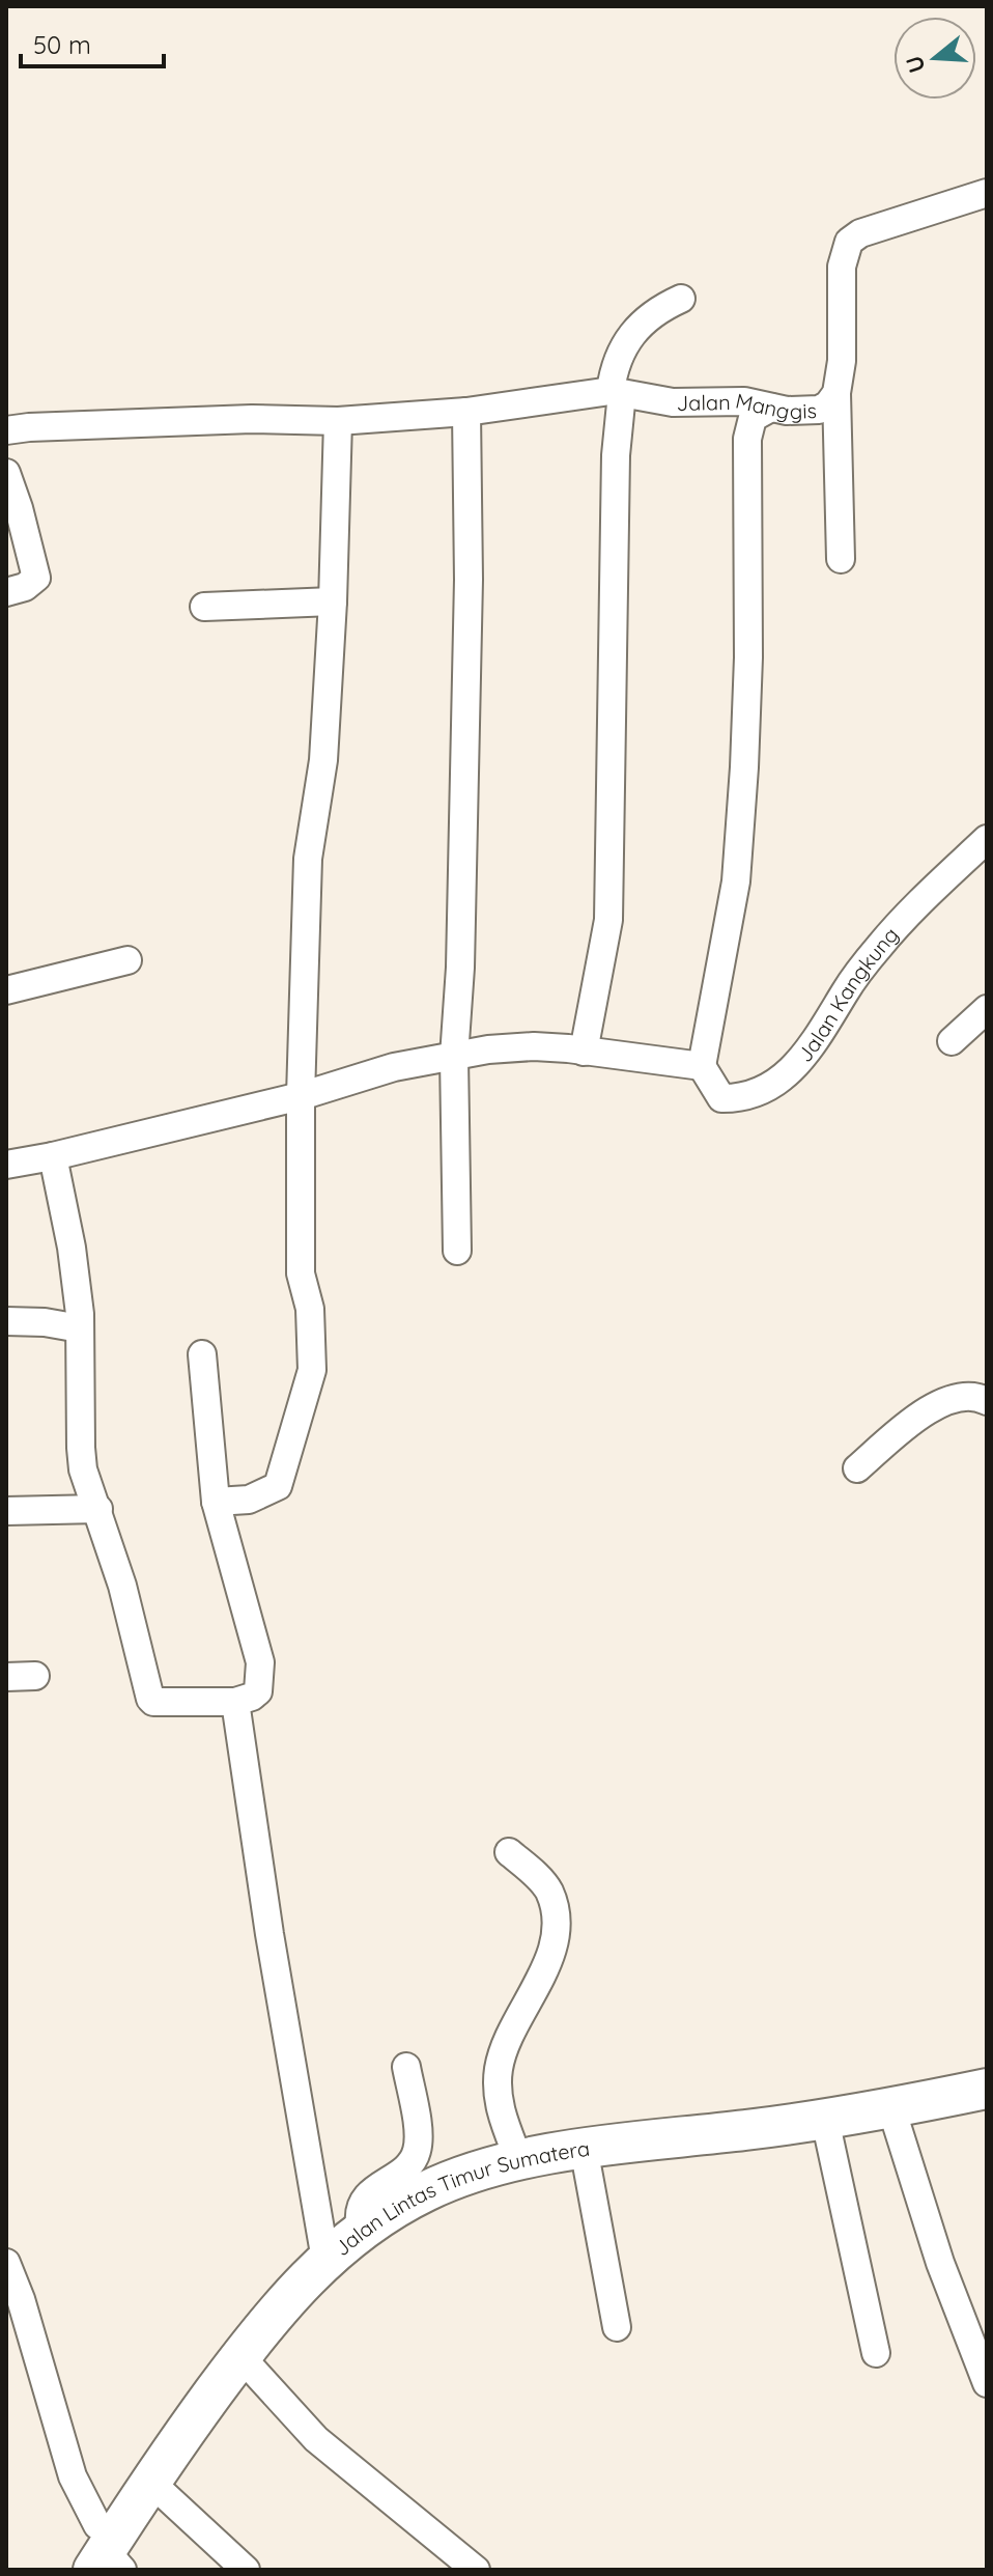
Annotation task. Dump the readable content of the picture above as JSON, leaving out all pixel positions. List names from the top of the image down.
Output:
{
  "streets": {
    "highway": ["Jalan Lintas Timur Sumatera"],
    "street": ["Jalan Manggis", "Jalan Kangkung"]
  },
  "scale_bar": "50 m",
  "north": "left"
}
